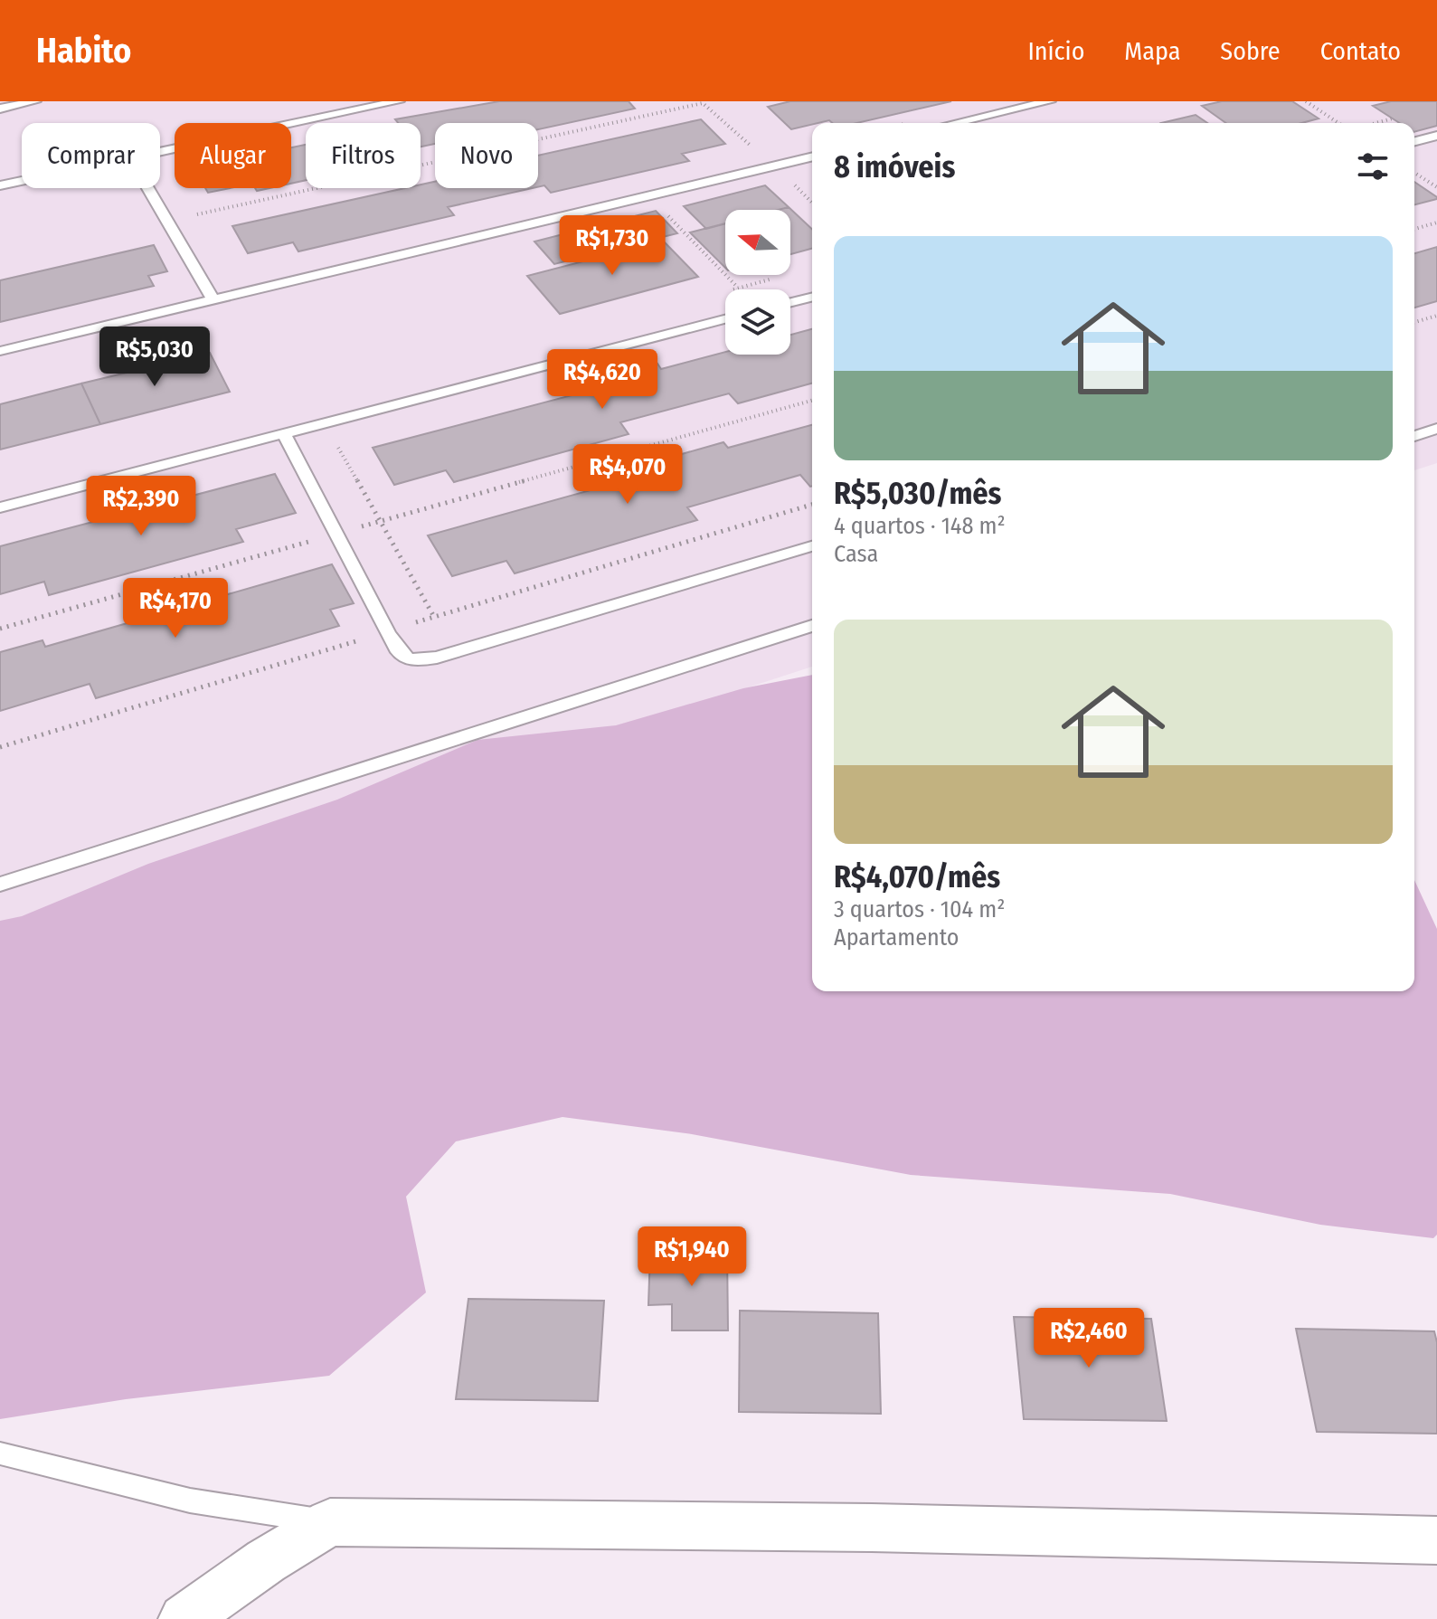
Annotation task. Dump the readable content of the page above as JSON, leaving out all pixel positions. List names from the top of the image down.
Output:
{
  "north": "left",
  "page": {
    "header": "Habito",
    "nav": [
      "Início",
      "Mapa",
      "Sobre",
      "Contato"
    ],
    "chip": [
      "Comprar",
      "Alugar",
      "Filtros",
      "Novo"
    ],
    "heading": "8 imóveis",
    "list": [
      {
        "name": "R$5,030/mês",
        "note": "4 quartos · 148 m² · Casa"
      },
      {
        "name": "R$4,070/mês",
        "note": "3 quartos · 104 m² · Apartamento"
      }
    ],
    "price": [
      "R$1,730",
      "R$5,030",
      "R$4,620",
      "R$4,070",
      "R$2,390",
      "R$4,170",
      "R$1,940",
      "R$2,460"
    ]
  }
}
